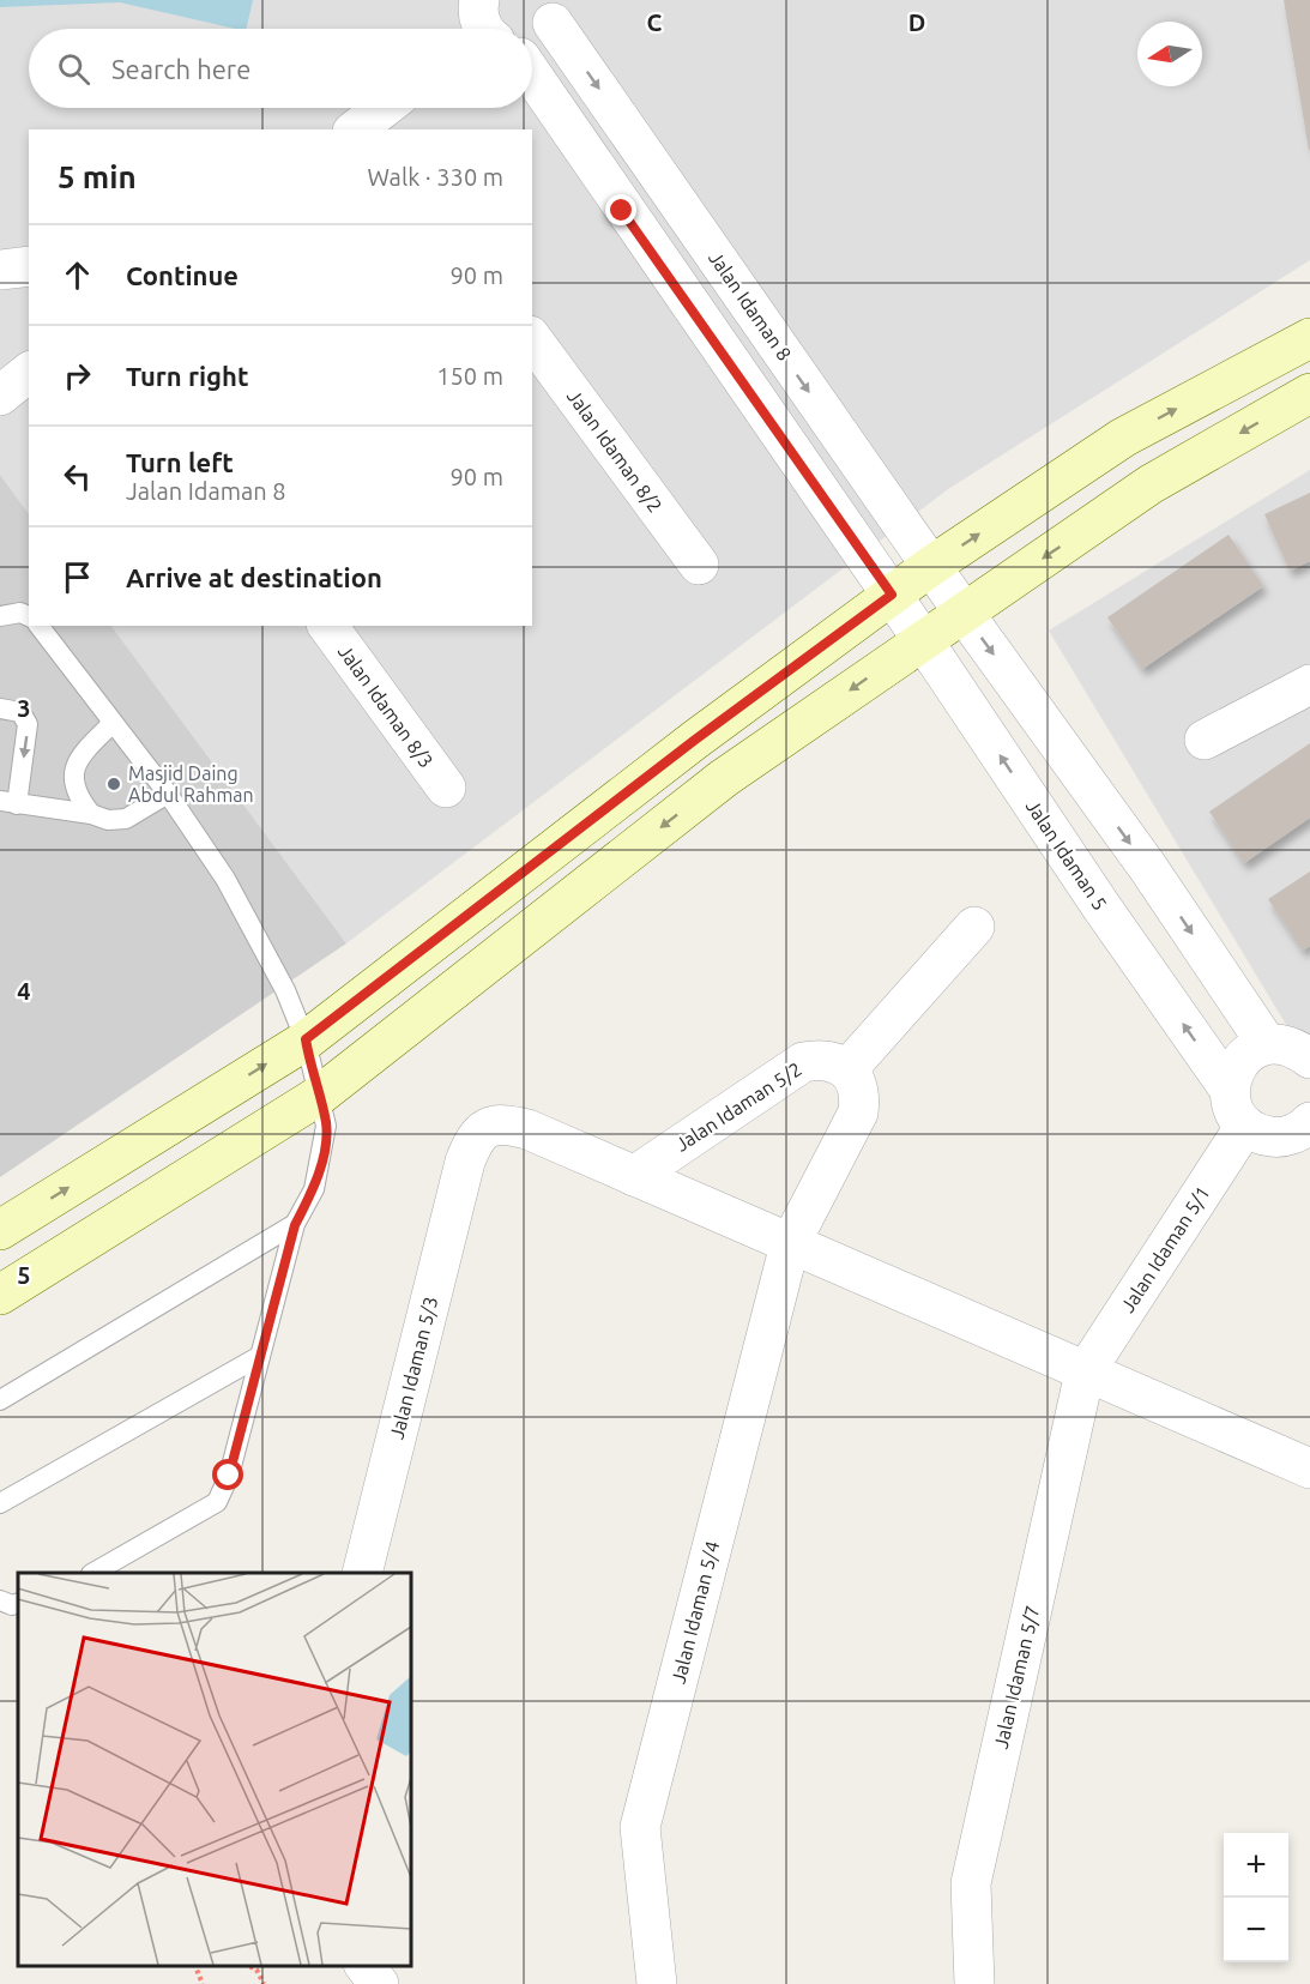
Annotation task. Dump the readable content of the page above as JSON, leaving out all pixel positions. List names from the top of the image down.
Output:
{
  "streets": {
    "street": [
      "Jalan Idaman 8",
      "Jalan Idaman 8/2",
      "Jalan Idaman 8/3",
      "Jalan Idaman 5",
      "Jalan Idaman 5/2",
      "Jalan Idaman 5/1",
      "Jalan Idaman 5/3",
      "Jalan Idaman 5/4",
      "Jalan Idaman 5/7"
    ]
  },
  "crossings": [
    ["Jalan Idaman 5", "Jalan Idaman 5/1"],
    ["Jalan Idaman 5/2", "Jalan Idaman 5/3"],
    ["Jalan Idaman 5/1", "Jalan Idaman 5/7"]
  ],
  "places": ["Masjid Daing Abdul Rahman"],
  "north": "left",
  "page": {
    "search": "Search here",
    "heading": ["5 min", "Walk · 330 m"],
    "list": [
      ["Continue", "90 m"],
      ["Turn right", "150 m"],
      ["Turn left", "Jalan Idaman 8", "90 m"],
      "Arrive at destination"
    ],
    "map_buttons": ["+", "−"]
  },
  "grid": {
    "columns": ["C", "D"],
    "rows": ["3", "4", "5"]
  }
}
